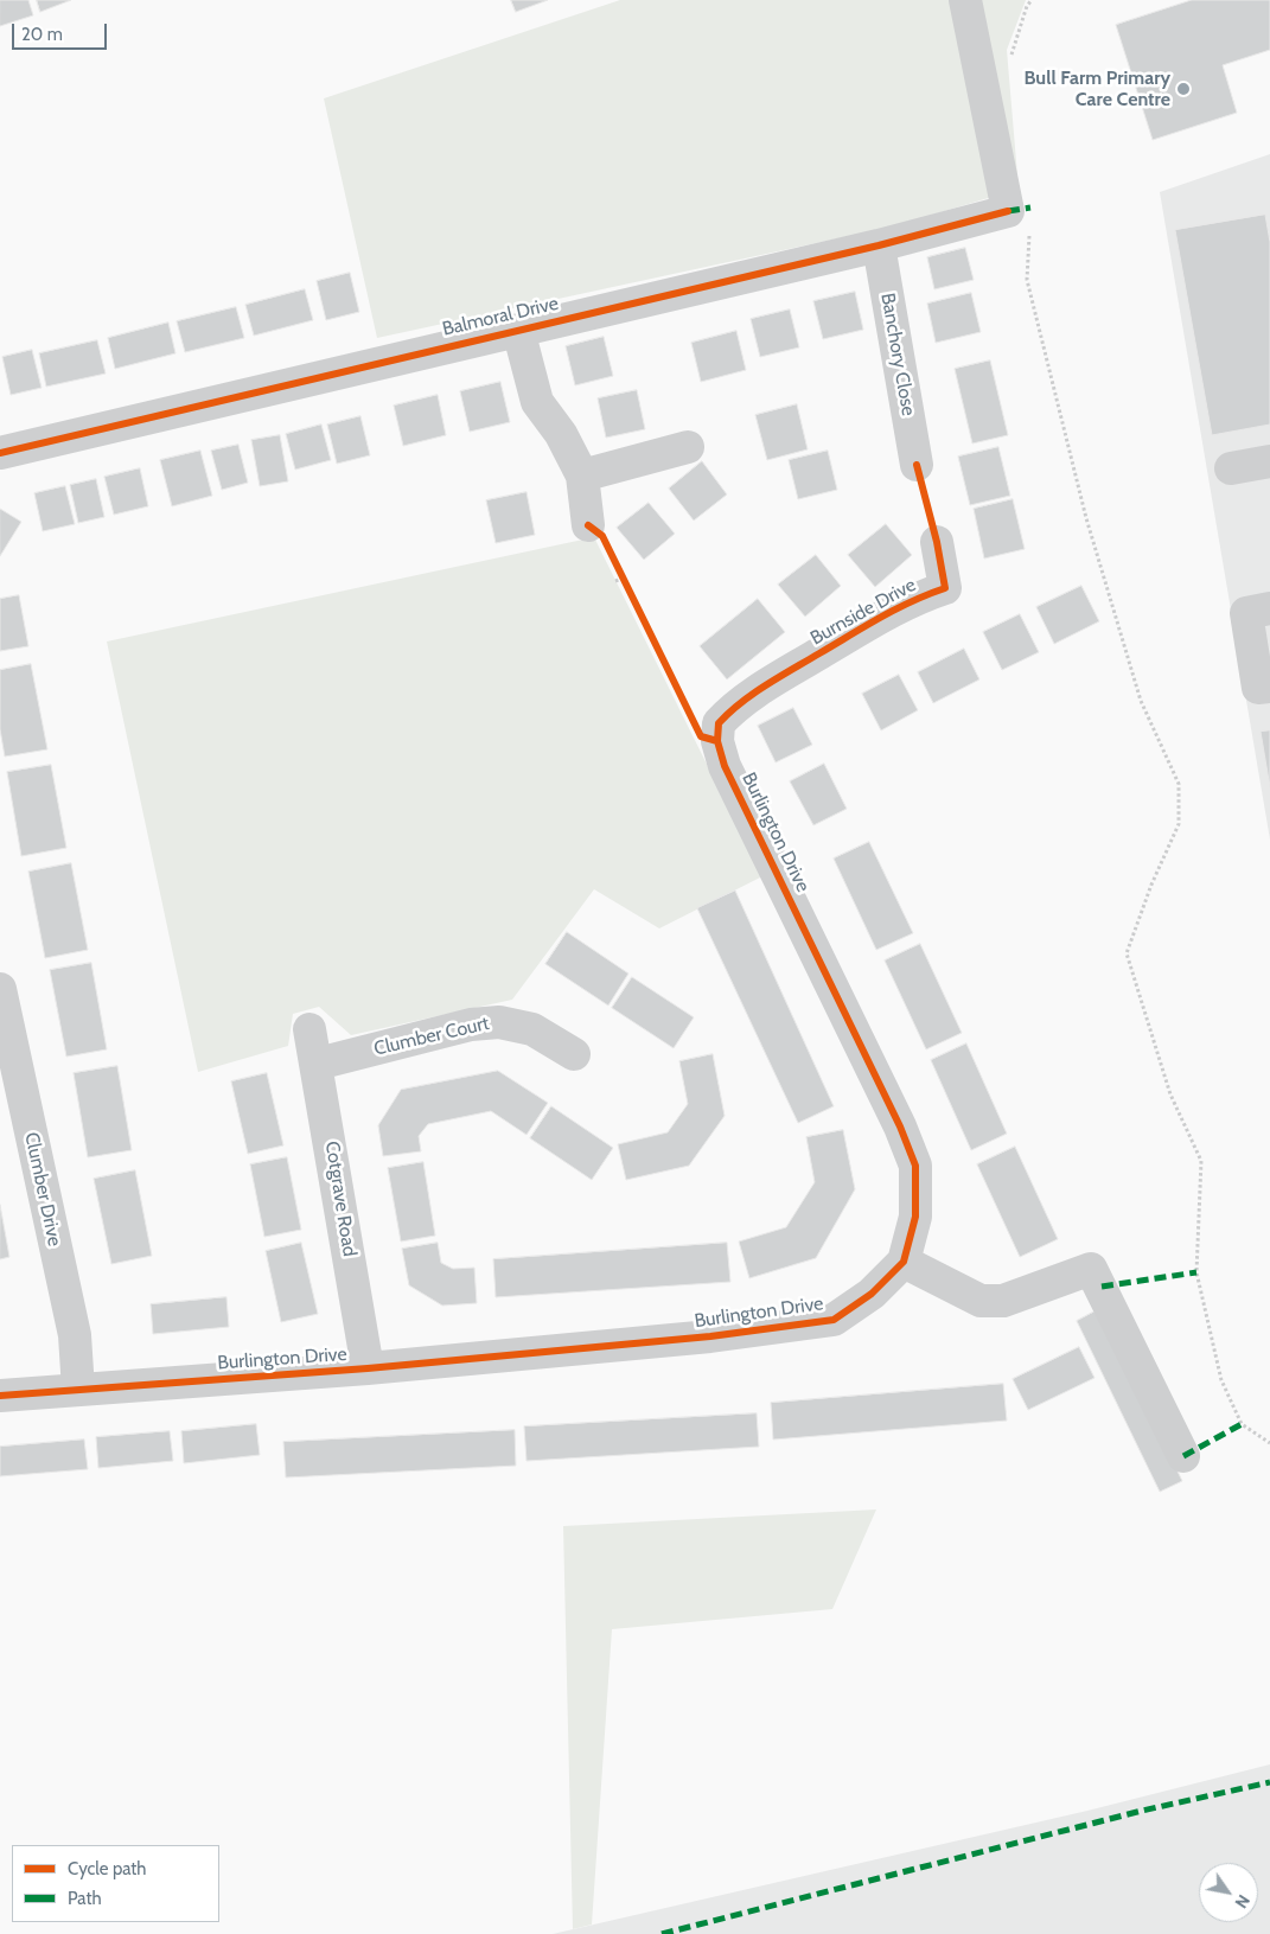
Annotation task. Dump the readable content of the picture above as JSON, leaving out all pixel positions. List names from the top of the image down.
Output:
{
  "streets": {
    "street": [
      "Balmoral Drive",
      "Banchory Close",
      "Burnside Drive",
      "Burlington Drive",
      "Clumber Court",
      "Clumber Drive",
      "Cotgrave Road"
    ]
  },
  "crossings": [
    ["Balmoral Drive", "Banchory Close"],
    ["Burnside Drive", "Burlington Drive"],
    ["Burlington Drive", "Clumber Drive"],
    ["Burlington Drive", "Cotgrave Road"],
    ["Clumber Court", "Cotgrave Road"]
  ],
  "places": ["Bull Farm Primary Care Centre"],
  "legend": ["Cycle path", "Path"],
  "scale_bar": "20 m",
  "north": "bottom right"
}
